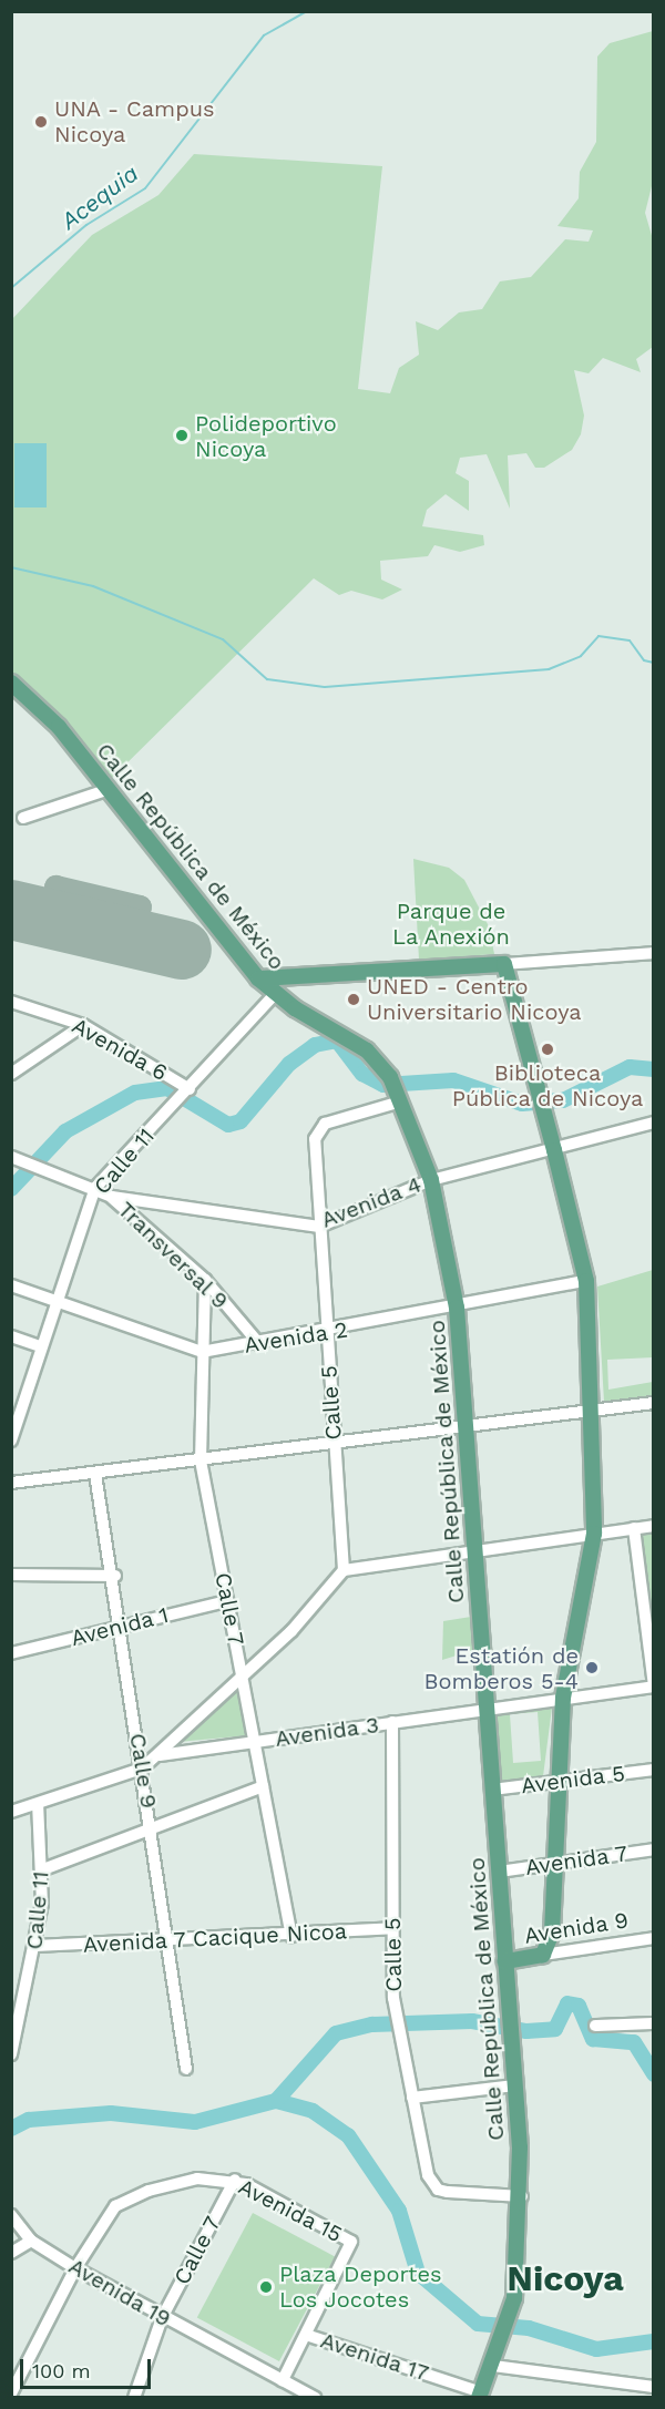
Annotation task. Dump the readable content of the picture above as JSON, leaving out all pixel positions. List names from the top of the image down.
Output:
{
  "streets": {
    "main road": ["Calle República de México", "Avenida 9"],
    "street": [
      "Avenida 6",
      "Calle 11",
      "Avenida 4",
      "Transversal 9",
      "Avenida 2",
      "Calle 5",
      "Calle 7",
      "Avenida 1",
      "Avenida 3",
      "Calle 9",
      "Avenida 5",
      "Avenida 7",
      "Avenida 7 Cacique Nicoa",
      "Avenida 15",
      "Avenida 19",
      "Avenida 17"
    ]
  },
  "crossings": [
    ["Calle República de México", "Calle 11"],
    ["Calle República de México", "Avenida 4"],
    ["Calle República de México", "Avenida 2"],
    ["Calle República de México", "Calle 5"],
    ["Calle República de México", "Avenida 3"],
    ["Calle República de México", "Avenida 5"],
    ["Calle República de México", "Avenida 7"],
    ["Calle República de México", "Avenida 9"],
    ["Calle República de México", "Avenida 17"],
    ["Avenida 6", "Calle 11"],
    ["Calle 11", "Avenida 4"],
    ["Calle 11", "Avenida 2"],
    ["Calle 11", "Avenida 3"],
    ["Calle 11", "Avenida 7 Cacique Nicoa"],
    ["Avenida 4", "Transversal 9"],
    ["Avenida 4", "Calle 5"],
    ["Transversal 9", "Avenida 2"],
    ["Transversal 9", "Calle 7"],
    ["Avenida 2", "Calle 5"],
    ["Avenida 2", "Calle 7"],
    ["Calle 5", "Avenida 3"],
    ["Calle 5", "Avenida 7 Cacique Nicoa"],
    ["Calle 7", "Avenida 1"],
    ["Calle 7", "Avenida 3"],
    ["Calle 7", "Avenida 7 Cacique Nicoa"],
    ["Calle 7", "Avenida 15"],
    ["Calle 7", "Avenida 19"],
    ["Avenida 1", "Calle 9"],
    ["Avenida 3", "Calle 9"],
    ["Calle 9", "Avenida 7 Cacique Nicoa"],
    ["Avenida 15", "Avenida 19"],
    ["Avenida 15", "Avenida 17"]
  ],
  "districts": ["Nicoya"],
  "water": ["Acequia"],
  "parks": ["Parque de La Anexión"],
  "places": [
    "UNA - Campus Nicoya",
    "Polideportivo Nicoya",
    "UNED - Centro Universitario Nicoya",
    "Biblioteca Pública de Nicoya",
    "Estatión de Bomberos 5-4",
    "Plaza Deportes Los Jocotes"
  ],
  "scale_bar": "100 m"
}
